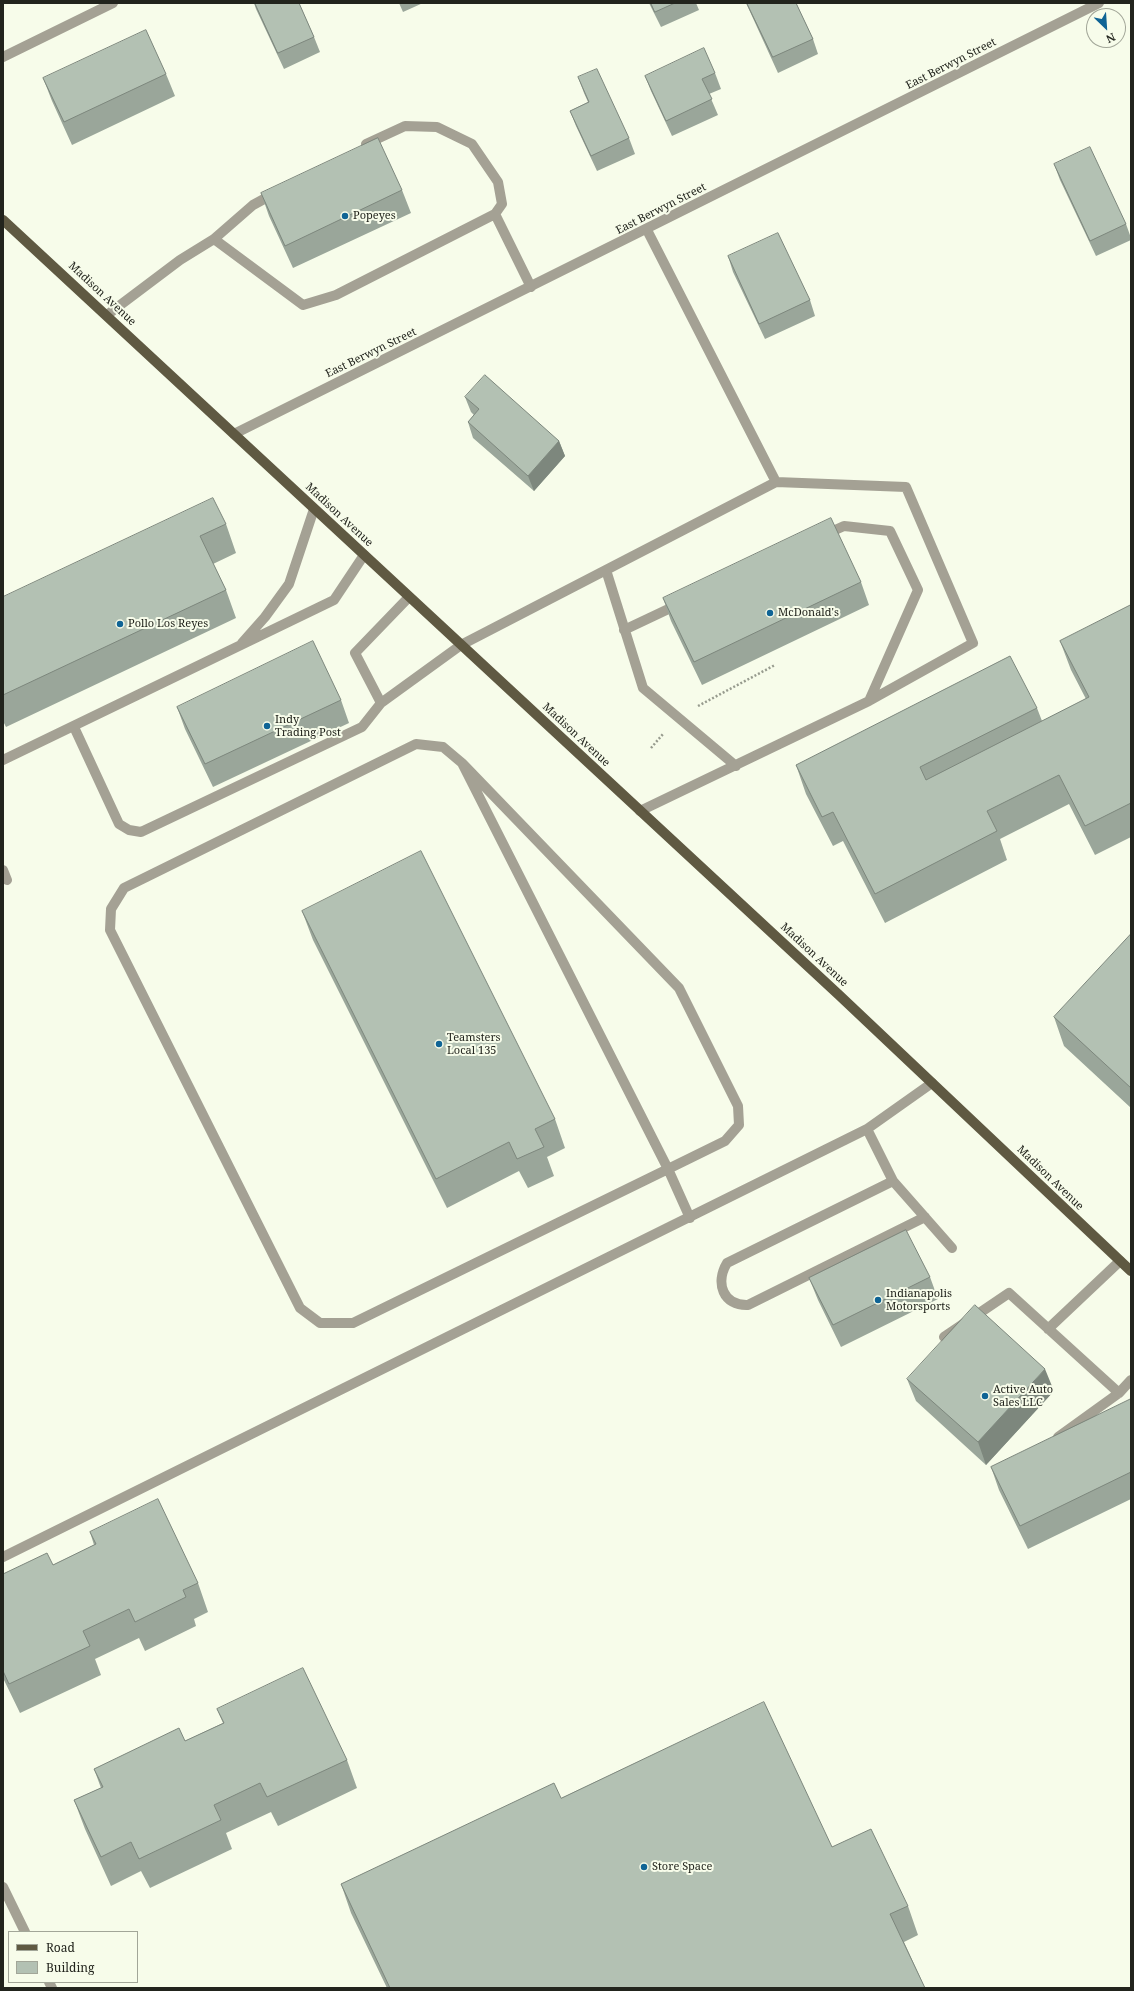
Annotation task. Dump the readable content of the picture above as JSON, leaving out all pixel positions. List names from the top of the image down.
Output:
{
  "streets": {
    "main road": ["Madison Avenue"],
    "street": ["East Berwyn Street"]
  },
  "crossings": [
    ["East Berwyn Street", "Madison Avenue"]
  ],
  "places": [
    "Popeyes",
    "McDonald's",
    "Pollo Los Reyes",
    "Indy Trading Post",
    "Teamsters Local 135",
    "Indianapolis Motorsports",
    "Active Auto Sales LLC",
    "Store Space"
  ],
  "legend": ["Road", "Building"],
  "north": "bottom right"
}
